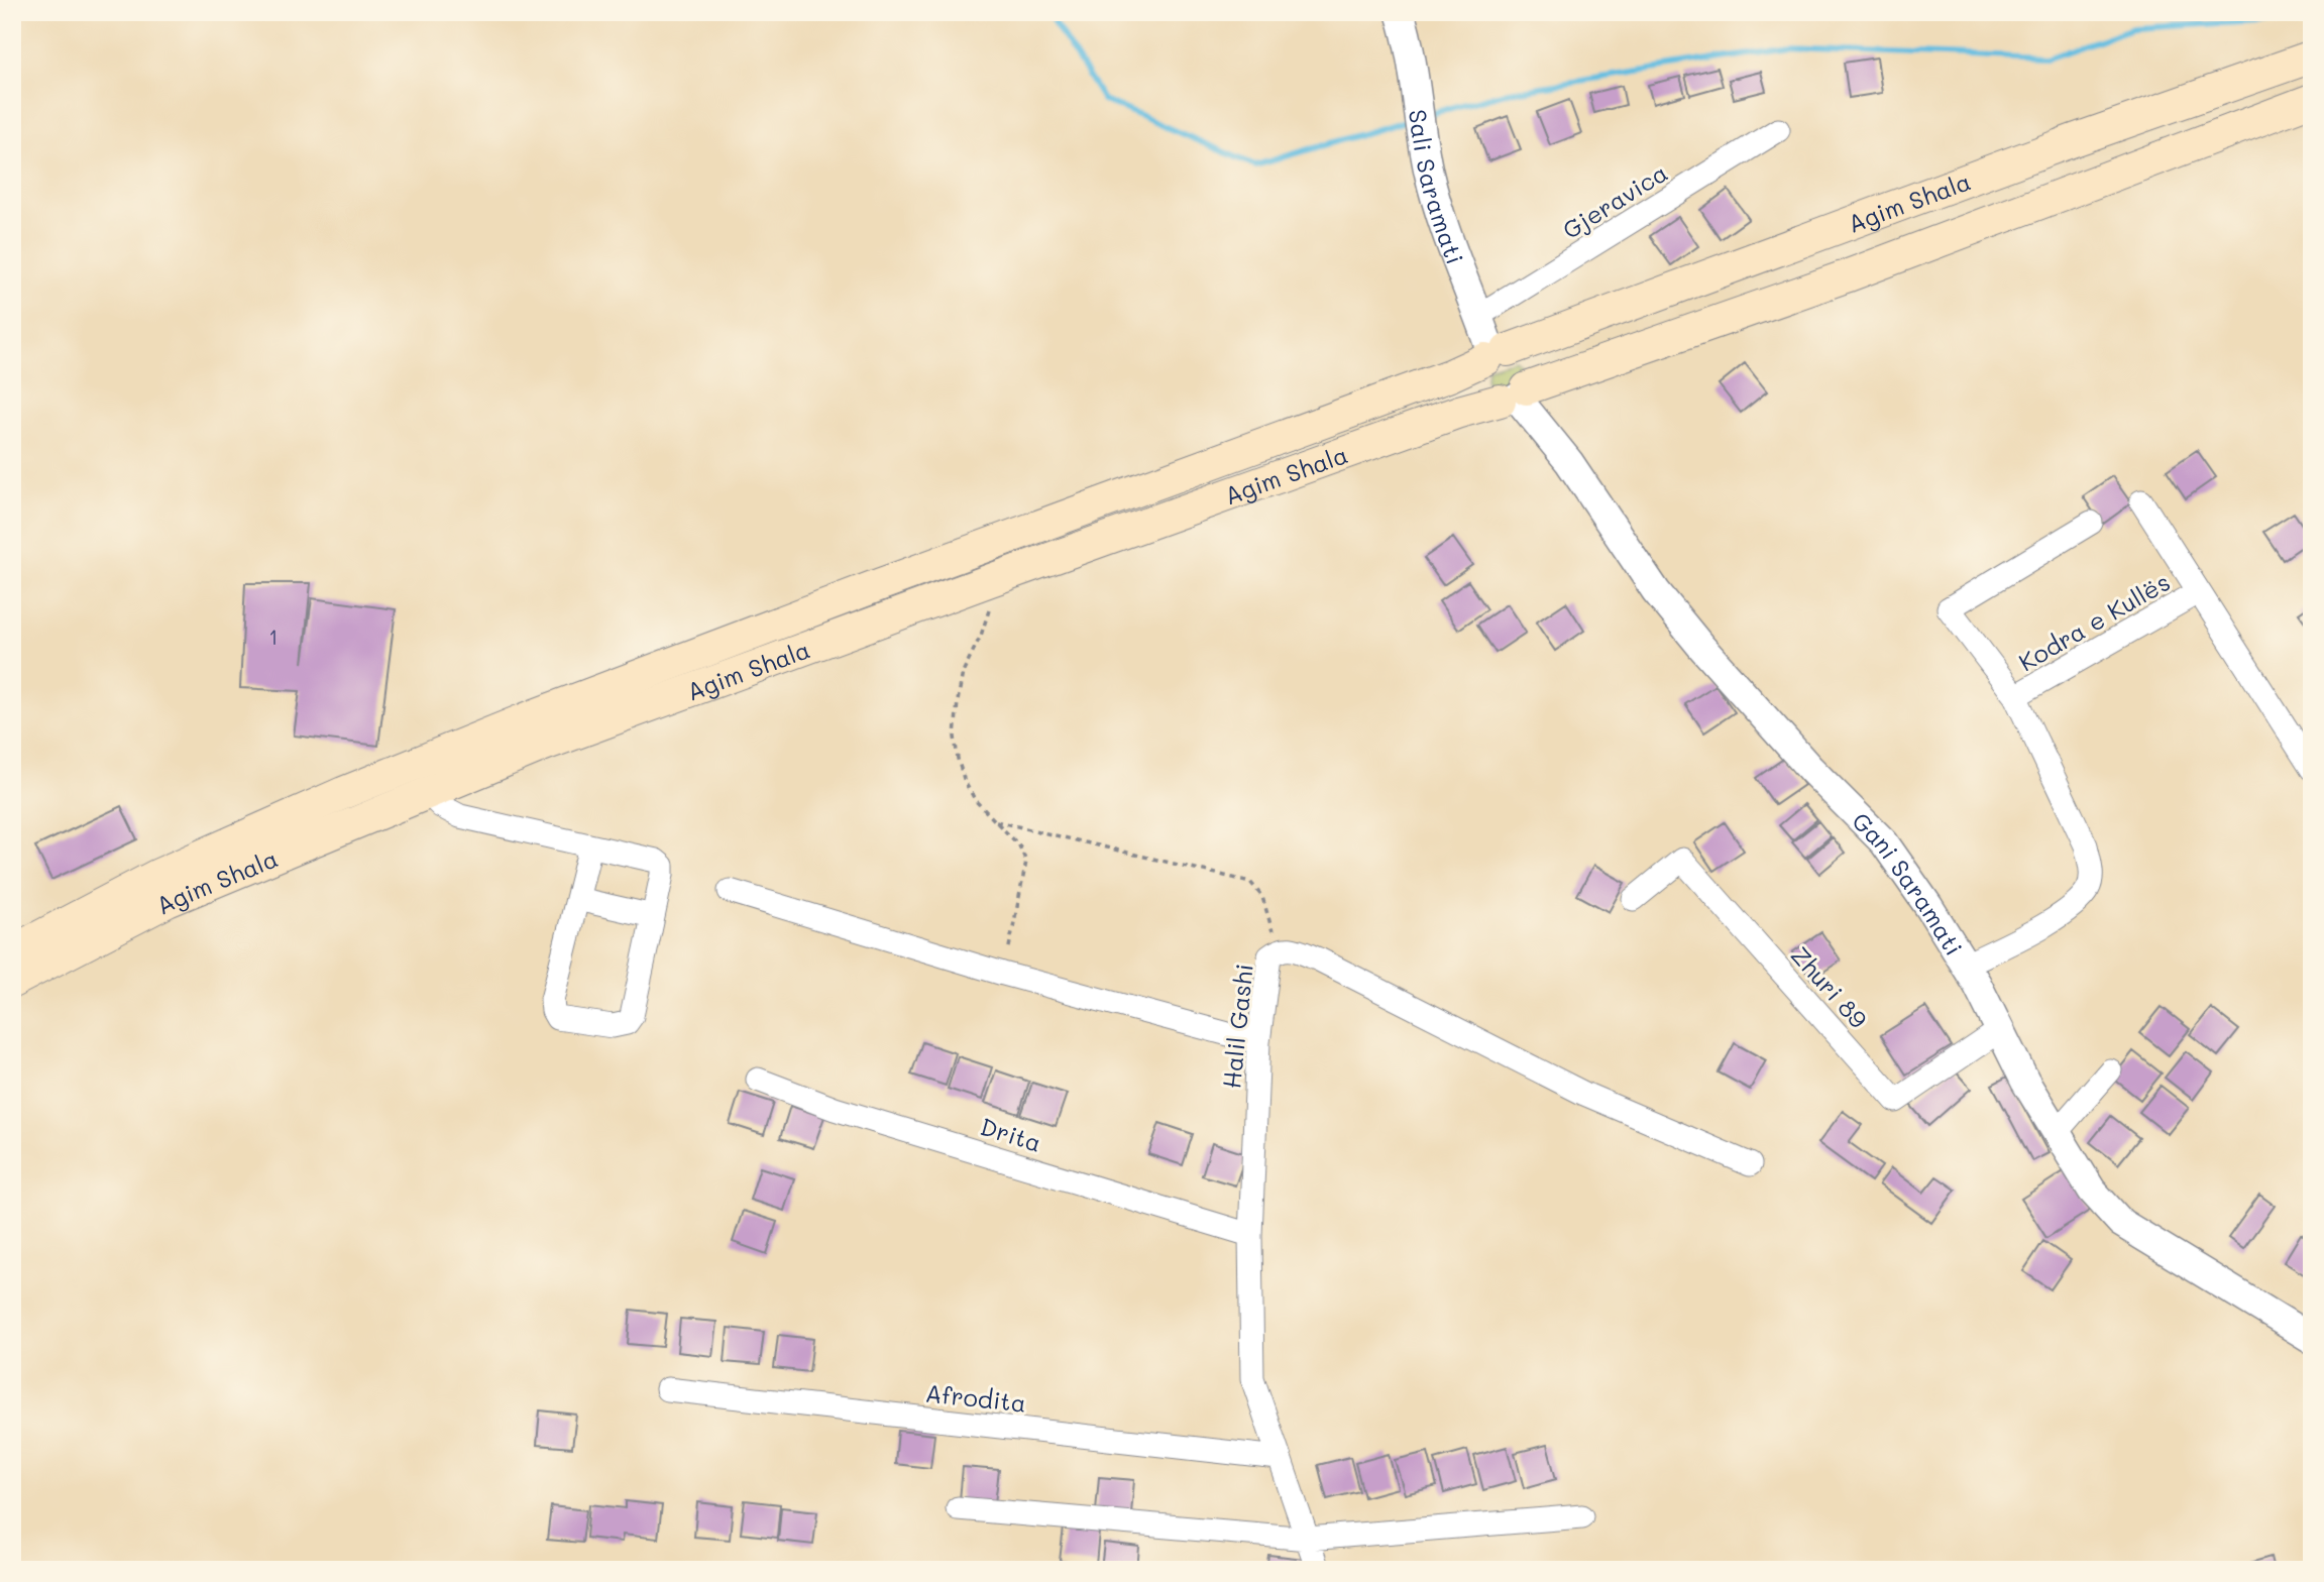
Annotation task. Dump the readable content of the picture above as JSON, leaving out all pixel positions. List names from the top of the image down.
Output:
{
  "streets": {
    "main road": ["Agim Shala"],
    "street": [
      "Sali Saramati",
      "Gjeravica",
      "Kodra e Kullës",
      "Gani Saramati",
      "Zhuri 89",
      "Halil Gashi",
      "Drita",
      "Afrodita"
    ]
  },
  "crossings": [
    ["Sali Saramati", "Gjeravica"],
    ["Sali Saramati", "Agim Shala"],
    ["Sali Saramati", "Gani Saramati"],
    ["Agim Shala", "Gani Saramati"],
    ["Gani Saramati", "Zhuri 89"],
    ["Halil Gashi", "Drita"],
    ["Halil Gashi", "Afrodita"]
  ],
  "house_numbers": ["1"]
}
